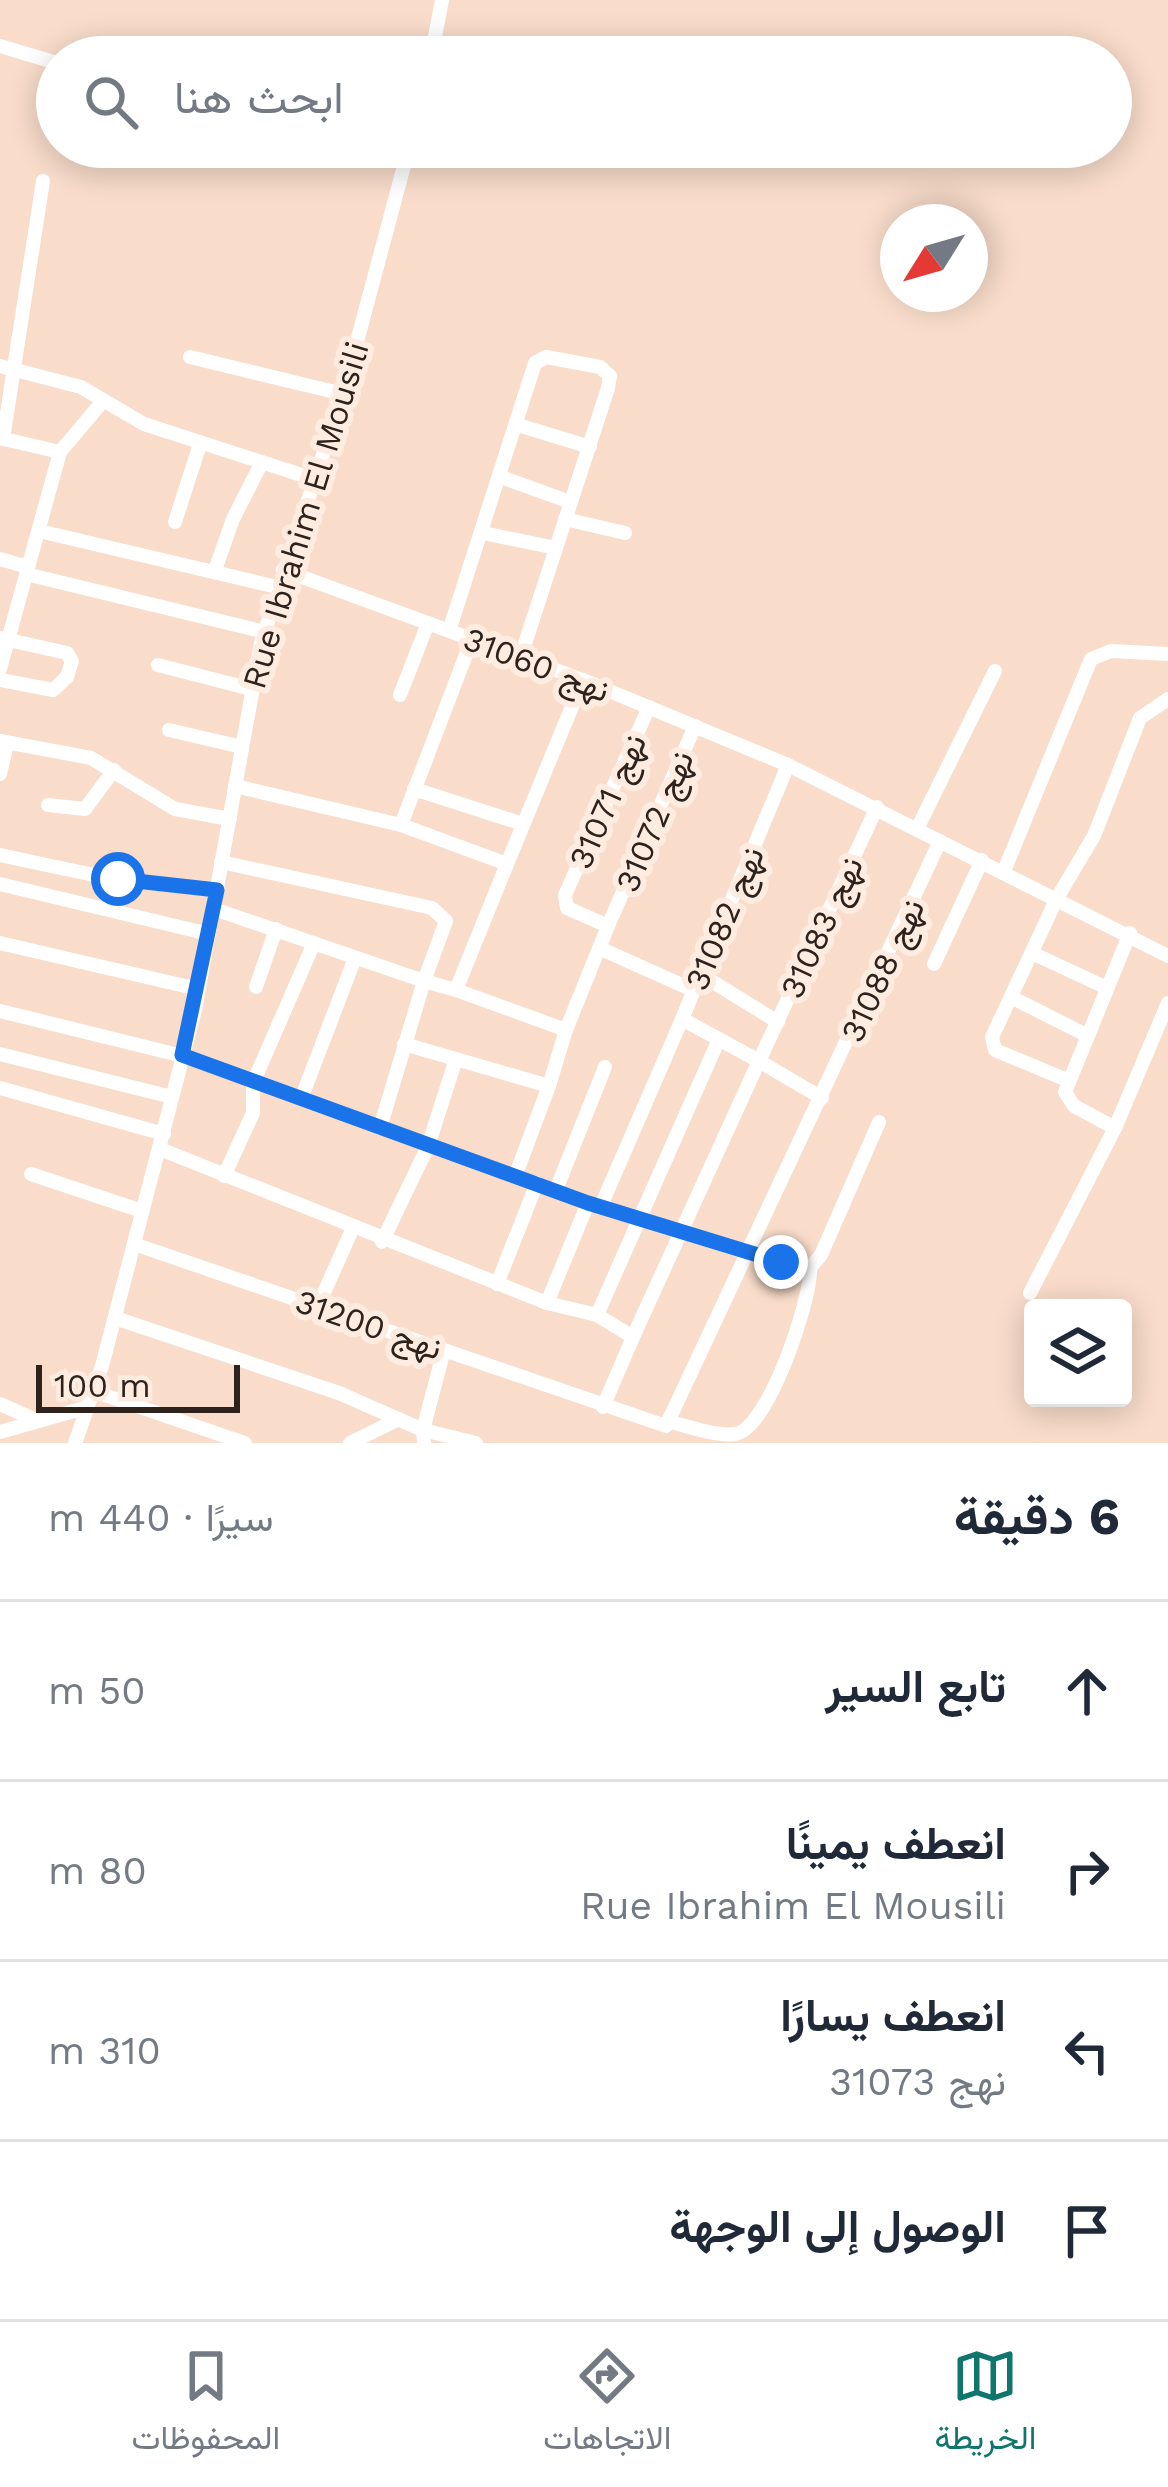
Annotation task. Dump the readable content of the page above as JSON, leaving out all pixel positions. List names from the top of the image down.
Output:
{
  "streets": {
    "street": [
      "Rue Ibrahim El Mousili",
      "نهج 31060",
      "نهج 31071",
      "نهج 31072",
      "نهج 31082",
      "نهج 31083",
      "نهج 31088",
      "نهج 31200"
    ]
  },
  "crossings": [
    ["Rue Ibrahim El Mousili", "نهج 31060"],
    ["Rue Ibrahim El Mousili", "نهج 31200"],
    ["نهج 31060", "نهج 31071"],
    ["نهج 31060", "نهج 31072"],
    ["نهج 31060", "نهج 31082"],
    ["نهج 31060", "نهج 31083"],
    ["نهج 31071", "نهج 31072"],
    ["نهج 31082", "نهج 31083"],
    ["نهج 31082", "نهج 31088"],
    ["نهج 31088", "نهج 31200"]
  ],
  "scale_bar": "100 m",
  "north": "bottom left",
  "page": {
    "search": "ابحث هنا",
    "scale": "100 m",
    "heading": ["6 دقيقة", "سيرًا · 440 m"],
    "list": [
      ["تابع السير", "50 m"],
      ["انعطف يمينًا", "Rue Ibrahim El Mousili", "80 m"],
      ["انعطف يسارًا", "نهج 31073", "310 m"],
      "الوصول إلى الوجهة"
    ],
    "nav": ["الخريطة", "الاتجاهات", "المحفوظات"]
  }
}
